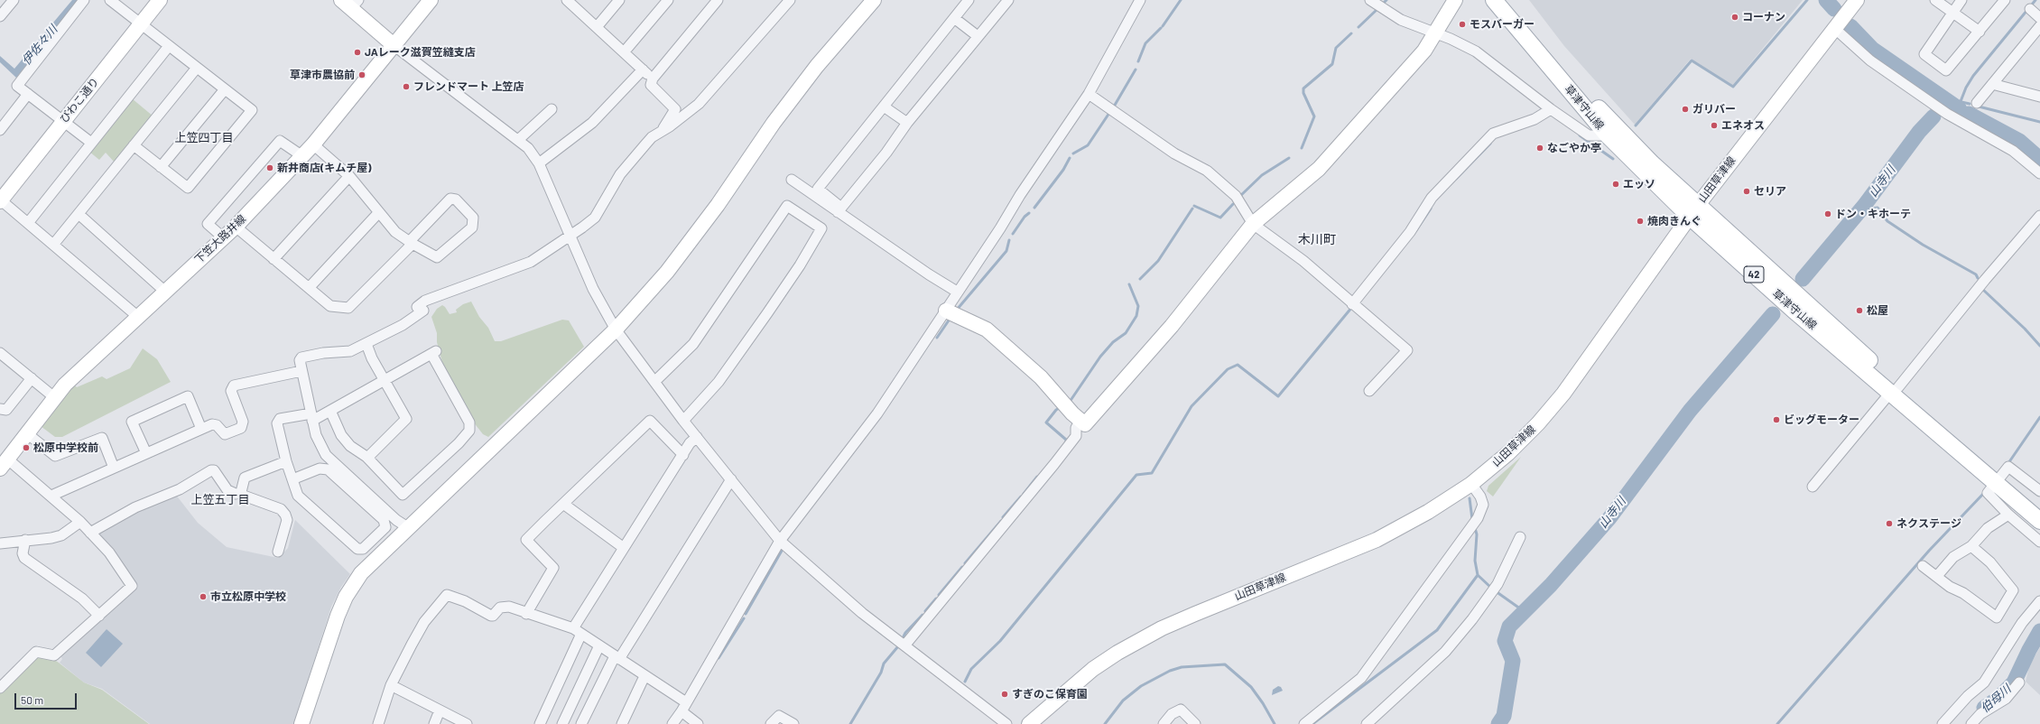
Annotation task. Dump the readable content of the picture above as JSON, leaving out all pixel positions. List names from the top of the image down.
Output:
{
  "streets": {
    "main road": ["草津守山線", "42"],
    "street": ["びわこ通り", "山田草津線", "下笠大路井線"]
  },
  "crossings": [
    ["草津守山線", "山田草津線"]
  ],
  "districts": ["上笠四丁目", "木川町", "上笠五丁目"],
  "water": ["伊佐々川", "山寺川", "伯母川"],
  "places": [
    "コーナン",
    "モスバーガー",
    "JAレーク滋賀笠縫支店",
    "草津市農協前",
    "フレンドマート 上笠店",
    "ガリバー",
    "エネオス",
    "なごやか亭",
    "新井商店(キムチ屋)",
    "エッソ",
    "セリア",
    "ドン・キホーテ",
    "焼肉きんぐ",
    "松屋",
    "ビッグモーター",
    "松原中学校前",
    "ネクステージ",
    "市立松原中学校",
    "すぎのこ保育園"
  ],
  "scale_bar": "50 m"
}
